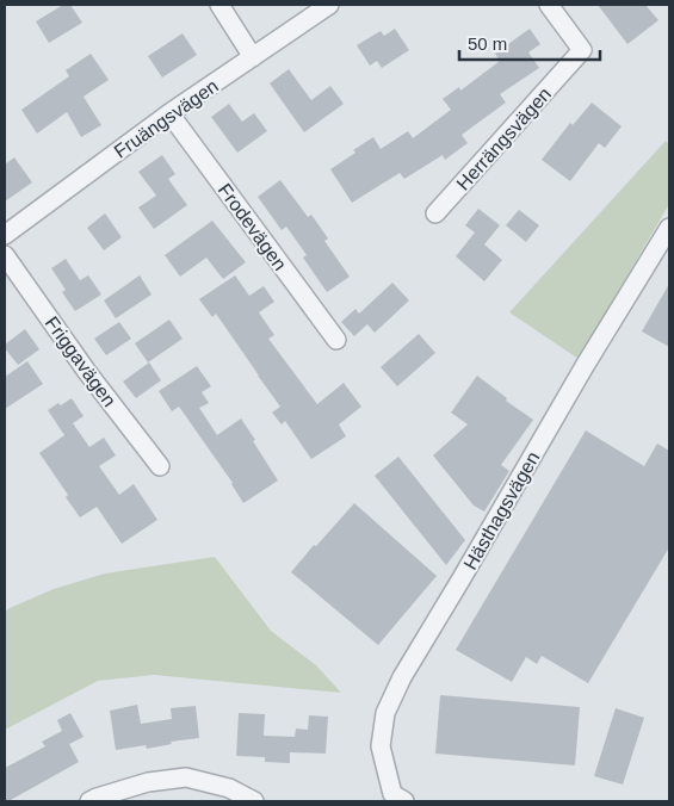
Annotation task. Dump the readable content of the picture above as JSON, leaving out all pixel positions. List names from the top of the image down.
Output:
{
  "streets": {
    "street": [
      "Fruängsvägen",
      "Herrängsvägen",
      "Frodevägen",
      "Friggavägen",
      "Hästhagsvägen"
    ]
  },
  "crossings": [
    ["Fruängsvägen", "Frodevägen"]
  ],
  "scale_bar": "50 m"
}
